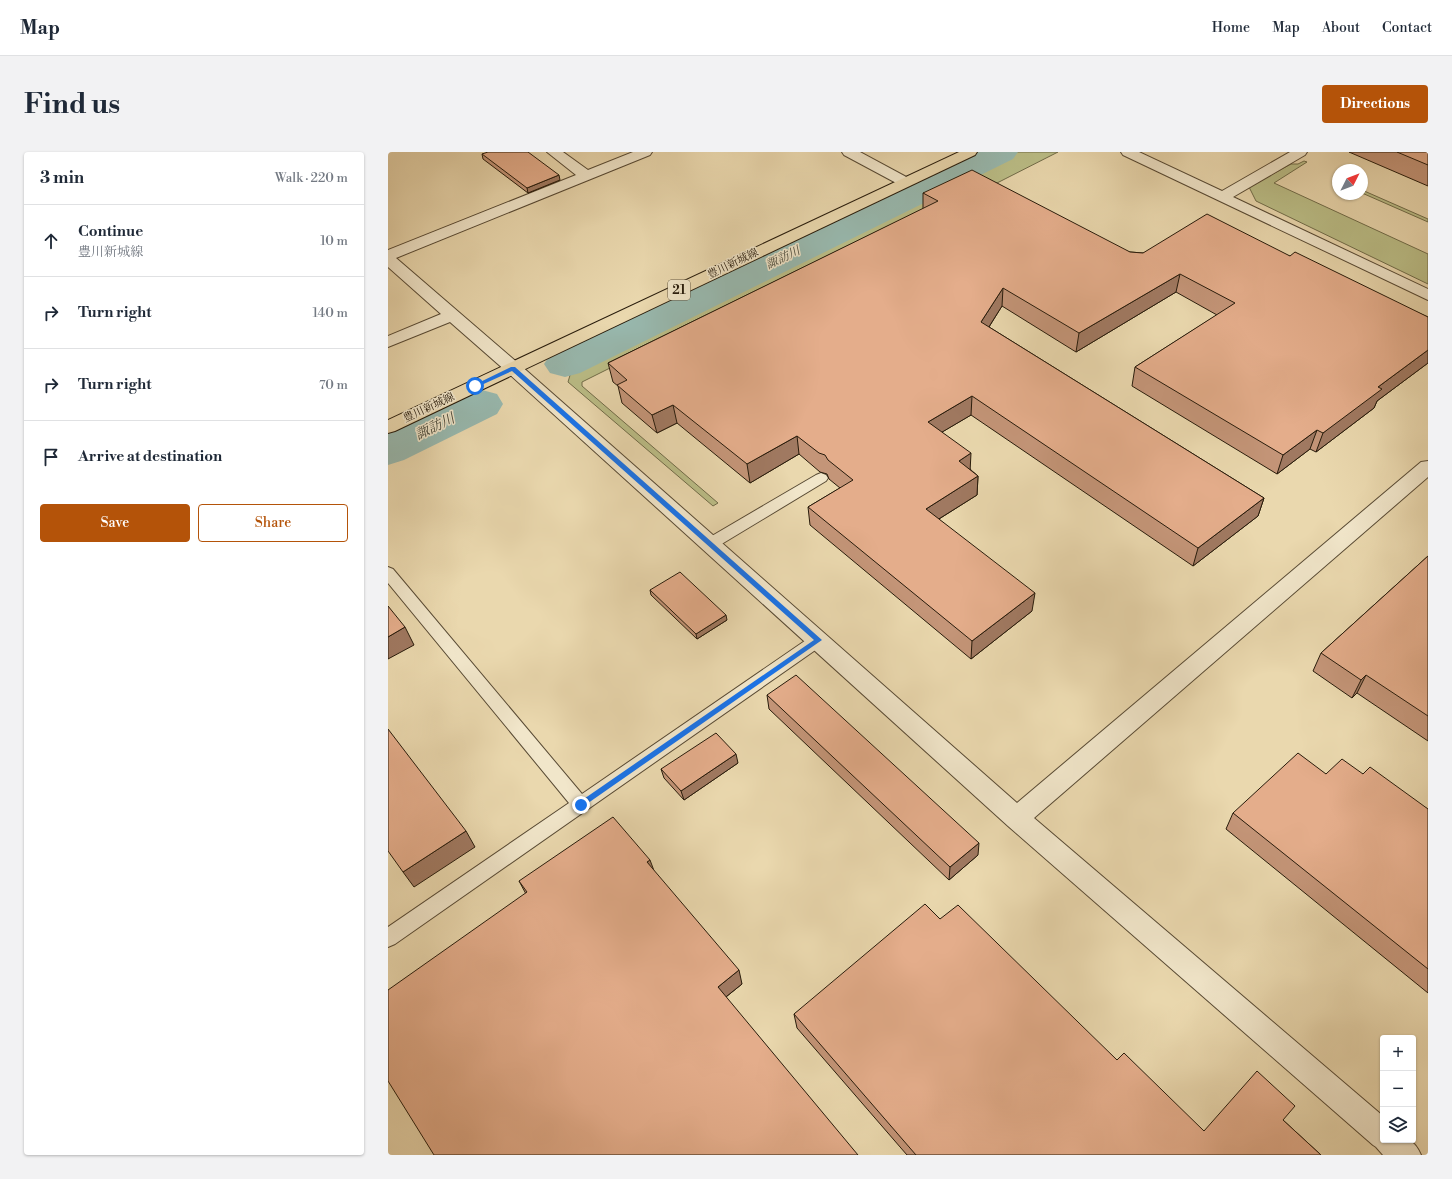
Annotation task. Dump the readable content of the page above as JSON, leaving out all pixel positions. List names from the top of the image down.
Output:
{
  "streets": {
    "main road": ["豊川新城線", "21"]
  },
  "water": ["諏訪川"],
  "north": "top right",
  "page": {
    "header": "Map",
    "nav": [
      "Home",
      "Map",
      "About",
      "Contact"
    ],
    "buttons": [
      "Directions",
      ["Save", "Share"]
    ],
    "title": "Find us",
    "heading": ["3 min", "Walk · 220 m"],
    "list": [
      ["Continue", "豊川新城線", "10 m"],
      ["Turn right", "140 m"],
      ["Turn right", "70 m"],
      "Arrive at destination"
    ],
    "map_buttons": ["+", "−"]
  }
}
